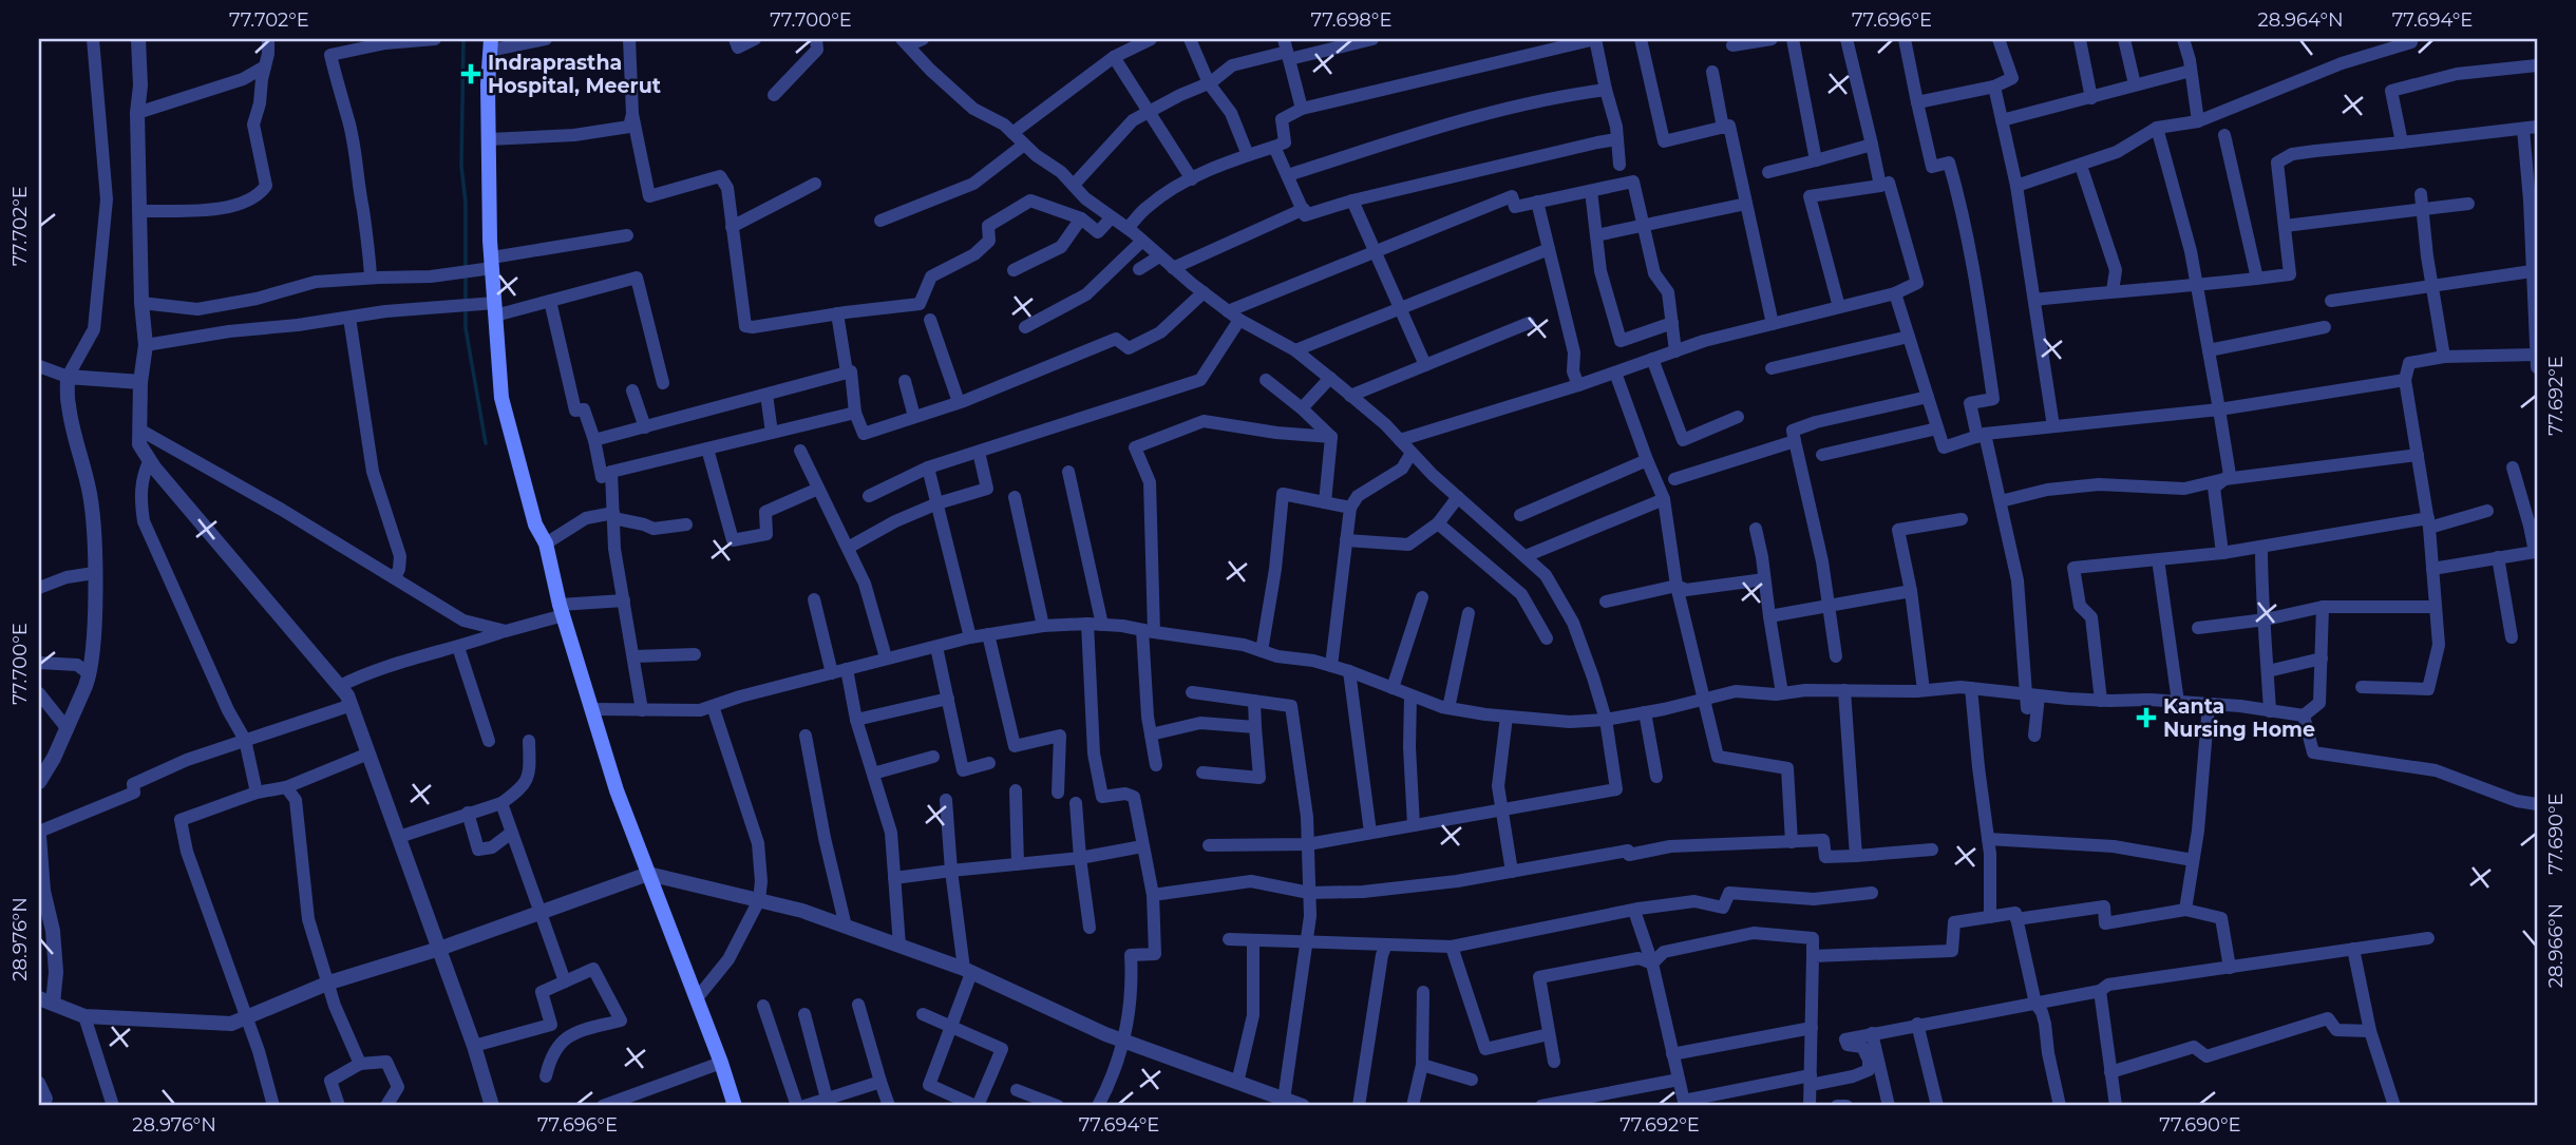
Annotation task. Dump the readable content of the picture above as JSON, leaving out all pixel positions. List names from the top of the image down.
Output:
{
  "places": {
    "health": ["Indraprastha Hospital, Meerut", "Kanta Nursing Home"]
  },
  "coordinates": [
    "77.702°E",
    "77.700°E",
    "77.698°E",
    "77.696°E",
    "28.964°N",
    "77.694°E",
    "77.692°E",
    "77.690°E",
    "28.976°N",
    "28.966°N"
  ]
}
